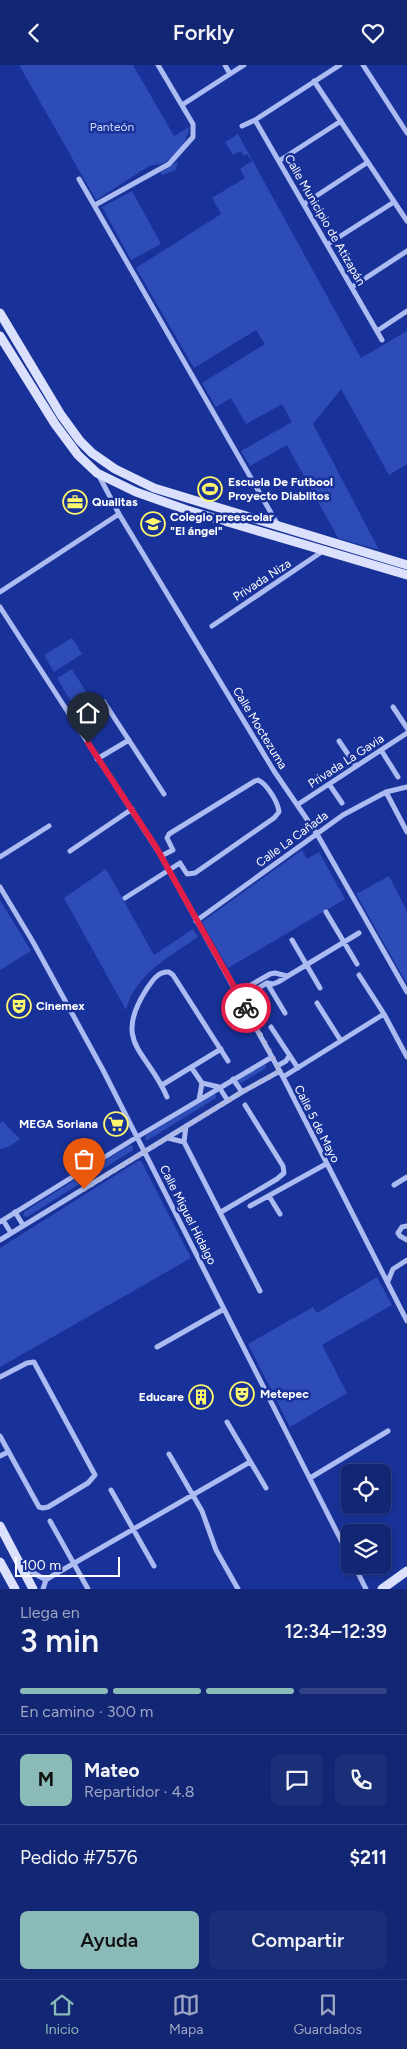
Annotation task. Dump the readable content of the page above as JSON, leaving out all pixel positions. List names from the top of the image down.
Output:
{
  "streets": {
    "street": [
      "Calle Municipio de Atizapán",
      "Privada Niza",
      "Calle Moctezuma",
      "Privada La Gavia",
      "Calle La Cañada",
      "Calle 5 de Mayo",
      "Calle Miguel Hidalgo"
    ]
  },
  "crossings": [
    ["Calle Moctezuma", "Privada La Gavia"],
    ["Calle Moctezuma", "Calle La Cañada"],
    ["Calle La Cañada", "Calle 5 de Mayo"]
  ],
  "parks": ["Panteón"],
  "places": {
    "sports": ["Escuela De Futbool Proyecto Diablitos"],
    "office": ["Qualitas"],
    "school or university": ["Colegio preescolar \"El ángel\""],
    "theatre": ["Cinemex", "Metepec"],
    "supermarket": ["MEGA Soriana"],
    "building": ["Educare"]
  },
  "scale_bar": "100 m",
  "page": {
    "header": "Forkly",
    "scale": "100 m",
    "heading": ["3 min", "Llega en", "12:34–12:39"],
    "panel": [
      "Mateo",
      "Repartidor · 4.8",
      "Pedido #7576",
      "$211"
    ],
    "bar": "En camino · 300 m",
    "round": "M",
    "buttons": ["Ayuda", "Compartir"],
    "tabs": ["Inicio", "Mapa", "Guardados"]
  }
}
